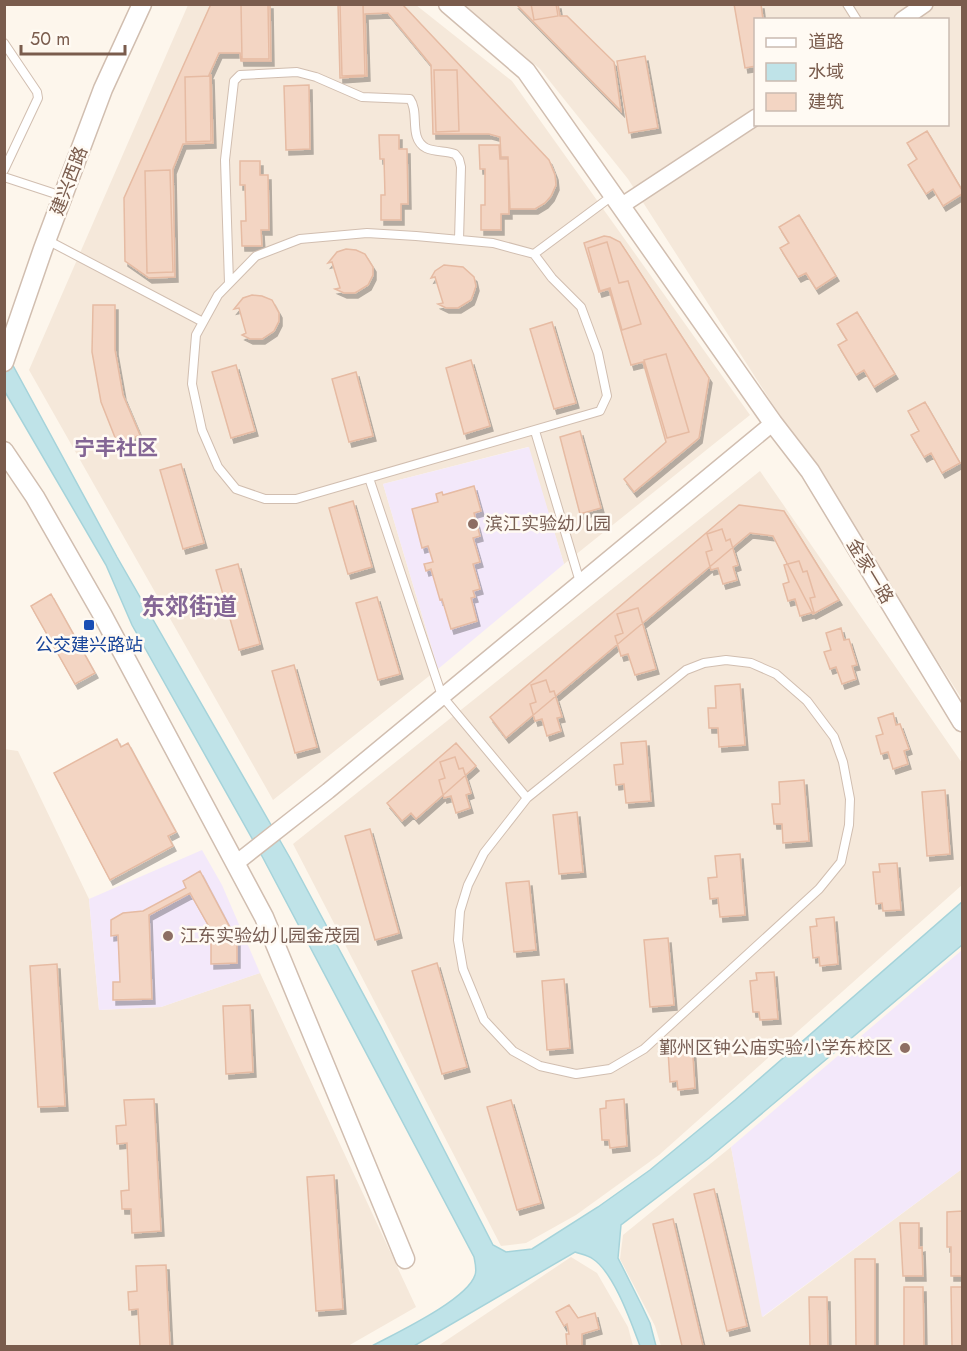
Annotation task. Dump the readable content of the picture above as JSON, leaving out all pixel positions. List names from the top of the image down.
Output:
{
  "streets": {
    "street": ["建兴西路", "金家一路"]
  },
  "districts": ["宁丰社区", "东郊街道"],
  "places": {
    "other": ["滨江实验幼儿园", "江东实验幼儿园金茂园", "鄞州区钟公庙实验小学东校区"],
    "transit": ["公交建兴路站"]
  },
  "legend": ["道路", "水域", "建筑"],
  "scale_bar": "50 m"
}
